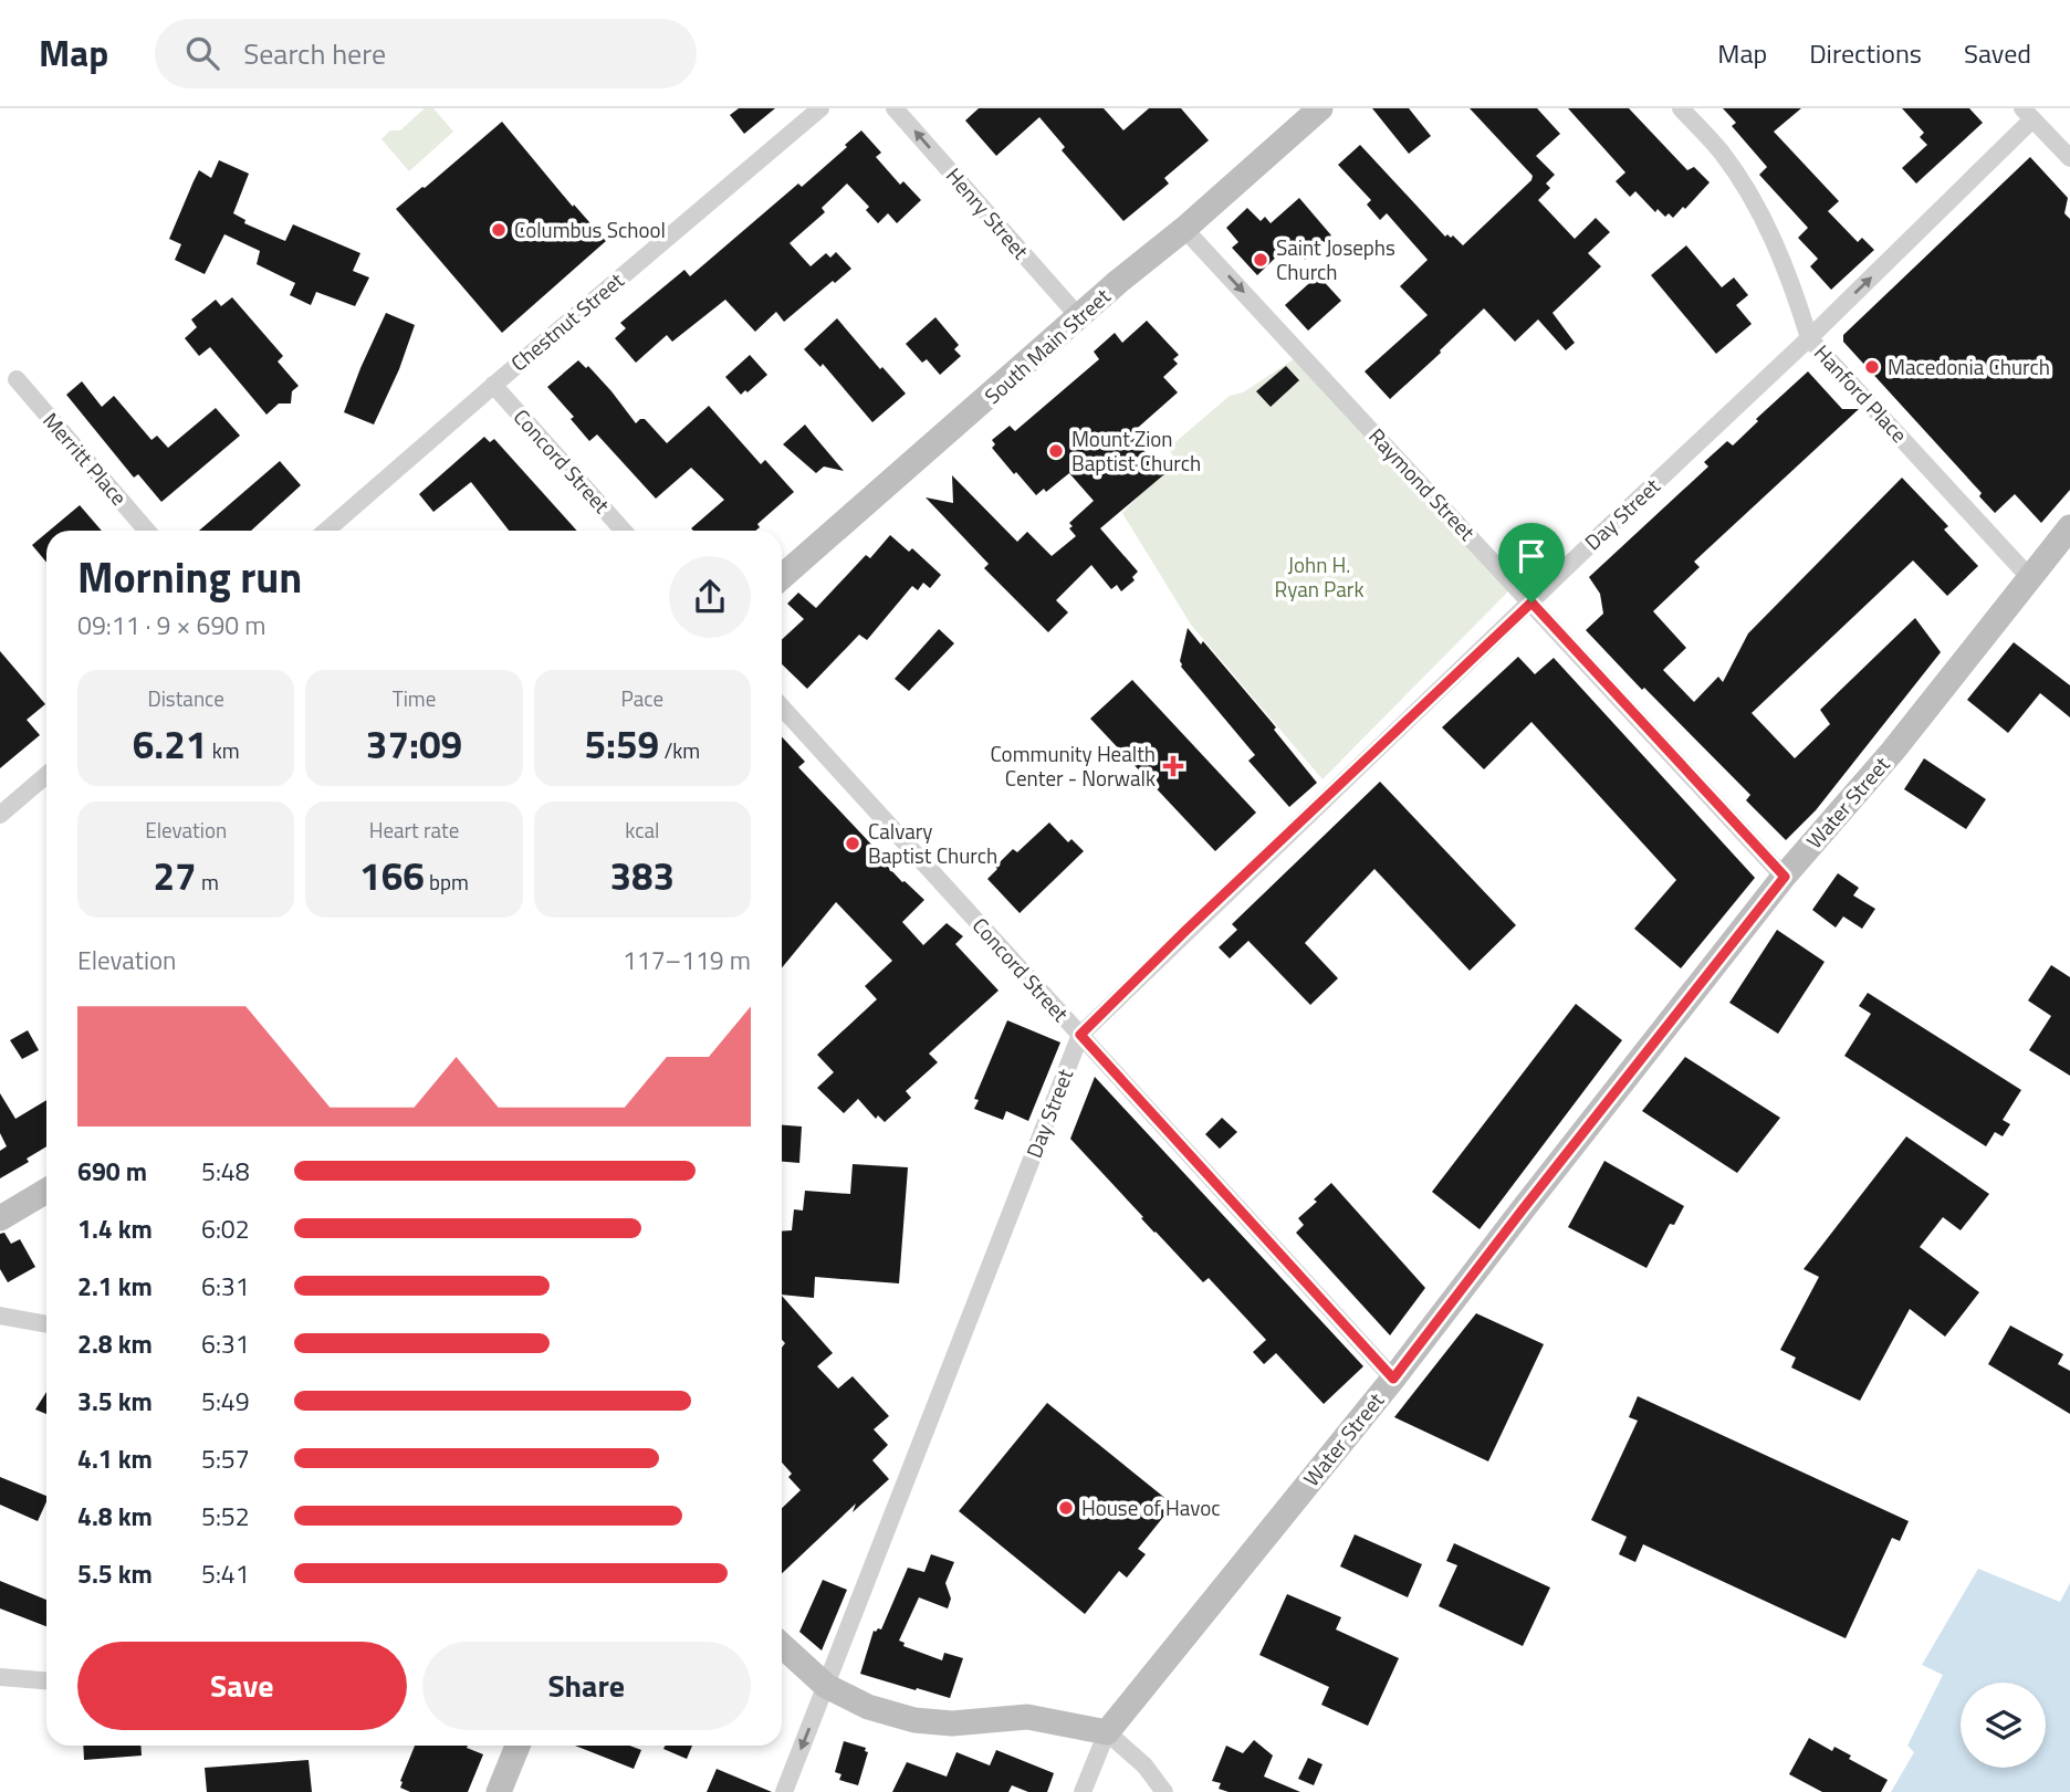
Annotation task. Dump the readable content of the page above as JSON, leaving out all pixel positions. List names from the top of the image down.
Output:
{
  "streets": {
    "main road": ["South Main Street", "Water Street"],
    "street": [
      "Henry Street",
      "Chestnut Street",
      "Hanford Place",
      "Merritt Place",
      "Concord Street",
      "Raymond Street",
      "Day Street"
    ]
  },
  "crossings": [
    ["Henry Street", "South Main Street"],
    ["Chestnut Street", "Concord Street"],
    ["South Main Street", "Raymond Street"],
    ["Hanford Place", "Day Street"],
    ["Hanford Place", "Water Street"],
    ["Concord Street", "Day Street"],
    ["Concord Street", "Water Street"],
    ["Raymond Street", "Day Street"],
    ["Raymond Street", "Water Street"]
  ],
  "one_way": ["Henry Street", "Raymond Street"],
  "parks": ["John H. Ryan Park"],
  "places": {
    "other": [
      "Columbus School",
      "Saint Josephs Church",
      "Macedonia Church",
      "Mount Zion Baptist Church",
      "Calvary Baptist Church",
      "House of Havoc"
    ],
    "health": ["Community Health Center - Norwalk"]
  },
  "page": {
    "header": "Map",
    "search": "Search here",
    "nav": ["Map", "Directions", "Saved"],
    "heading": ["Morning run", "09:11 · 9 × 690 m"],
    "stats": [
      ["Distance", "6.21 km"],
      ["Time", "37:09"],
      ["Pace", "5:59 /km"],
      ["Elevation", "27 m"],
      ["Heart rate", "166 bpm"],
      ["kcal", "383"]
    ],
    "chart": ["Elevation", "117–119 m"],
    "list": [
      {
        "name": "690 m",
        "note": "5:48"
      },
      {
        "name": "1.4 km",
        "note": "6:02"
      },
      {
        "name": "2.1 km",
        "note": "6:31"
      },
      {
        "name": "2.8 km",
        "note": "6:31"
      },
      {
        "name": "3.5 km",
        "note": "5:49"
      },
      {
        "name": "4.1 km",
        "note": "5:57"
      },
      {
        "name": "4.8 km",
        "note": "5:52"
      },
      {
        "name": "5.5 km",
        "note": "5:41"
      }
    ],
    "buttons": ["Save", "Share"]
  }
}
